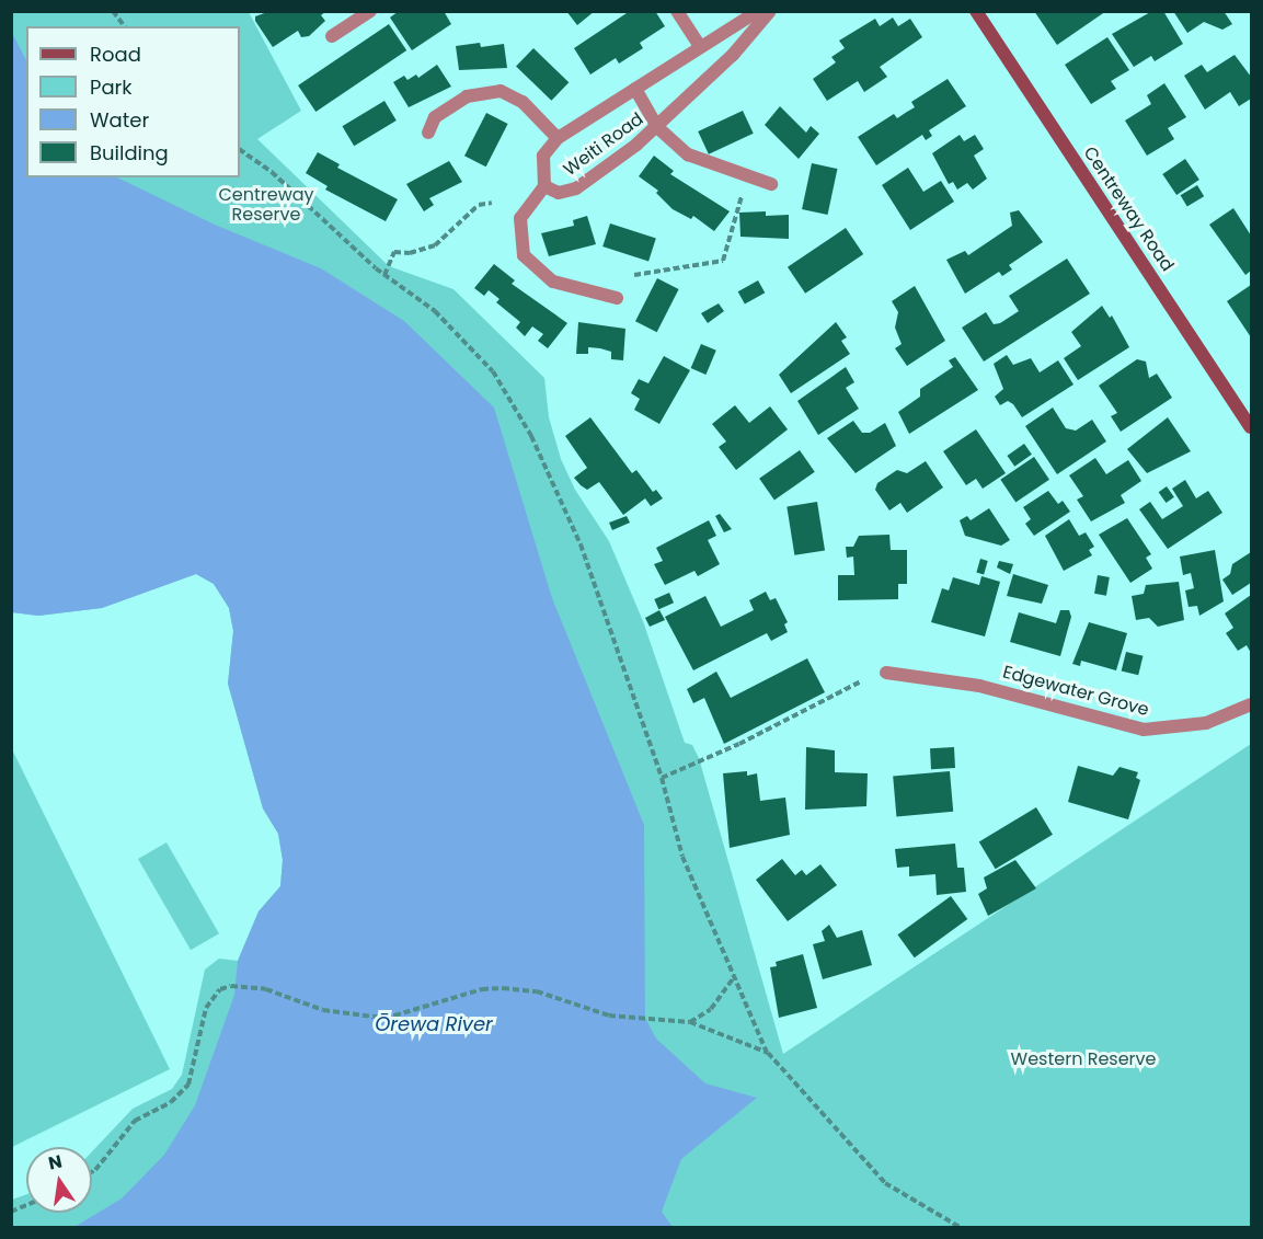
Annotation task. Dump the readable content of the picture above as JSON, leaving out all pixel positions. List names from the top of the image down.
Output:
{
  "streets": {
    "main road": ["Centreway Road"],
    "street": ["Weiti Road", "Edgewater Grove"]
  },
  "water": ["Ōrewa River"],
  "parks": ["Centreway Reserve", "Western Reserve"],
  "legend": [
    "Road",
    "Park",
    "Water",
    "Building"
  ],
  "north": "top"
}
